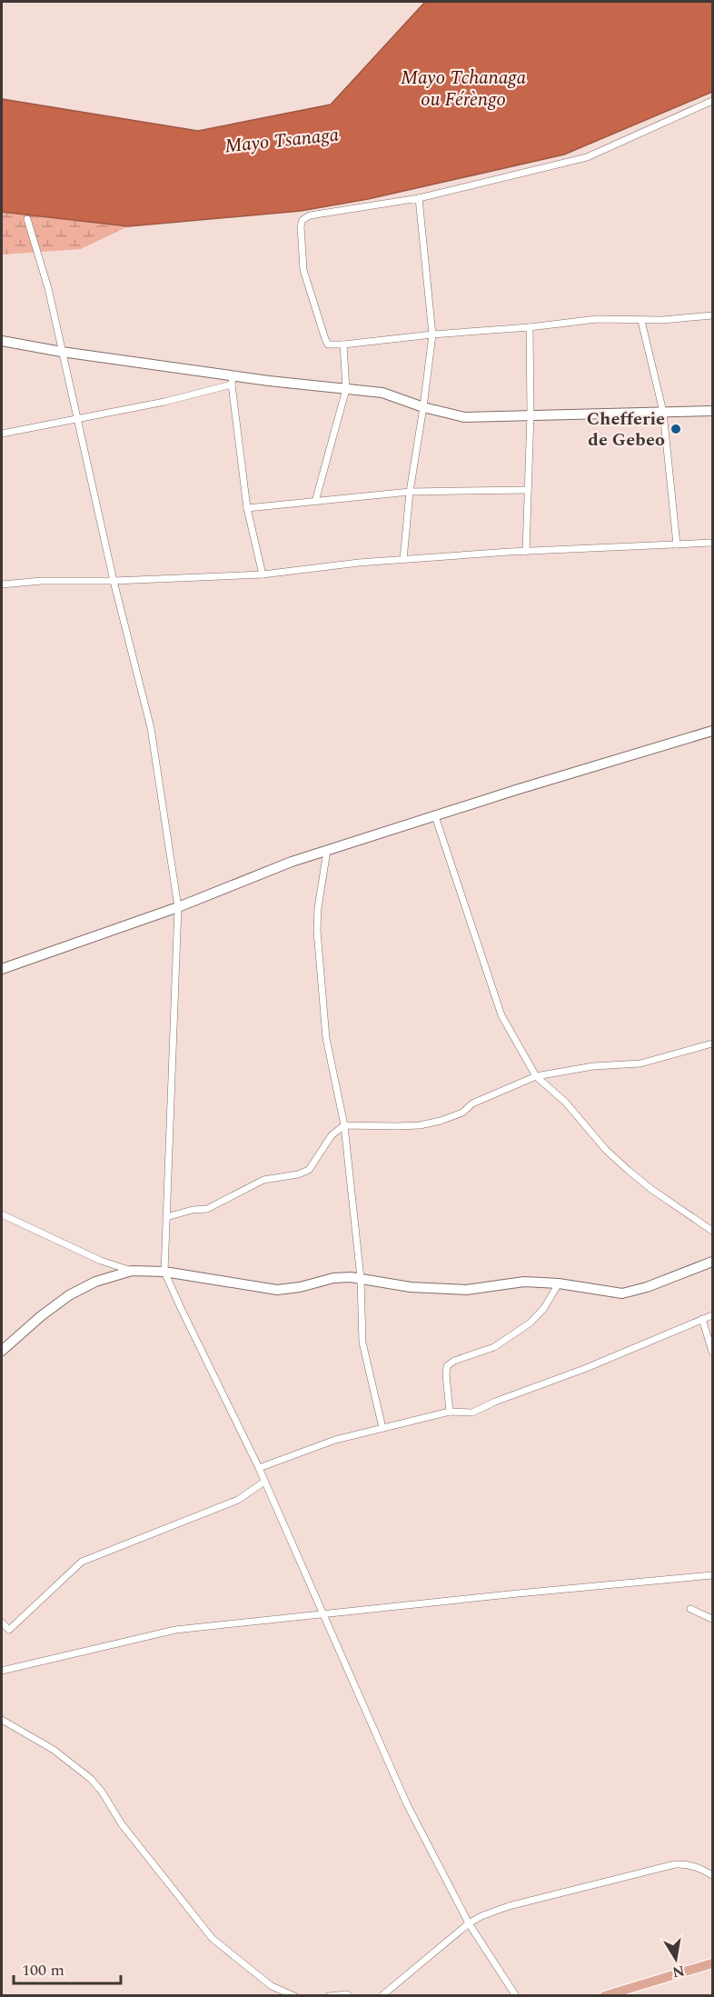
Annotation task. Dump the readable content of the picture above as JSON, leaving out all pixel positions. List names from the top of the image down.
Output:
{
  "water": ["Mayo Tchanaga ou Férèngo", "Mayo Tsanaga"],
  "places": ["Chefferie de Gebeo"],
  "scale_bar": "100 m",
  "north": "bottom"
}
